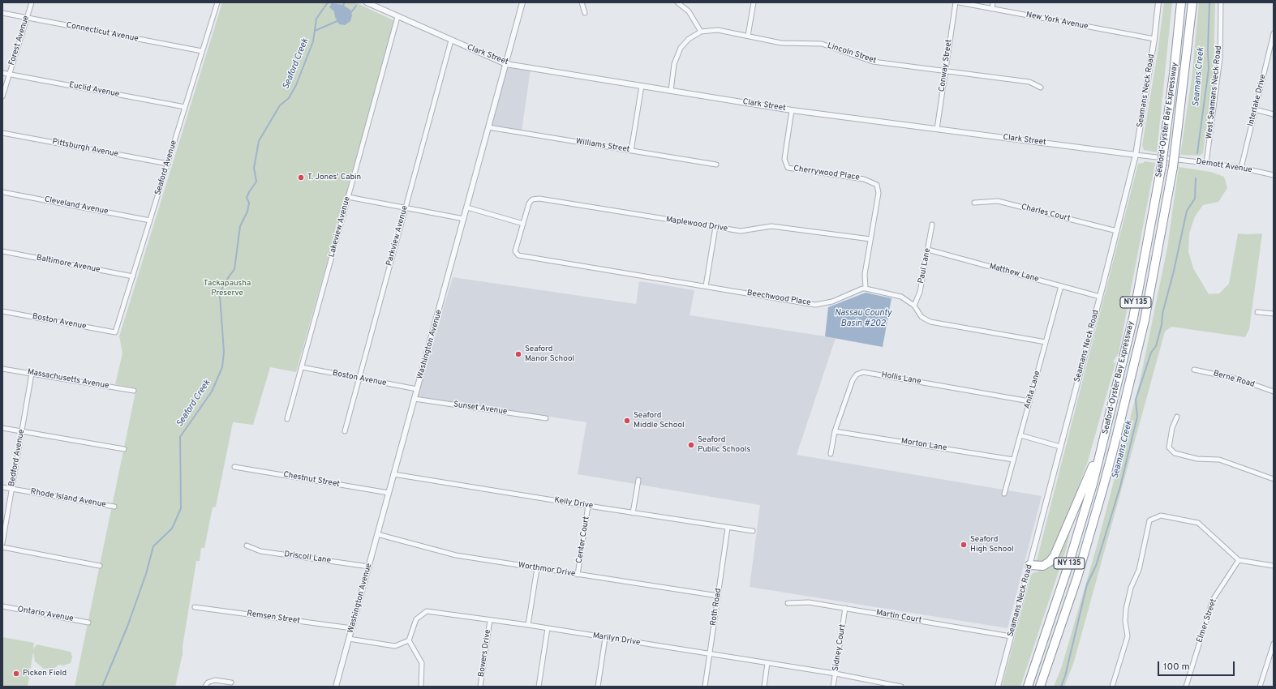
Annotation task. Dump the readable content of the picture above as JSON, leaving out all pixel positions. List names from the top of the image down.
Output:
{
  "streets": {
    "highway": ["Seaford-Oyster Bay Expressway", "NY 135"],
    "street": [
      "New York Avenue",
      "Connecticut Avenue",
      "Forest Avenue",
      "Lincoln Street",
      "Clark Street",
      "Conway Street",
      "Euclid Avenue",
      "Seamans Neck Road",
      "West Seamans Neck Road",
      "Interlake Drive",
      "Williams Street",
      "Pittsburgh Avenue",
      "Demott Avenue",
      "Seaford Avenue",
      "Cherrywood Place",
      "Cleveland Avenue",
      "Charles Court",
      "Maplewood Drive",
      "Lakeview Avenue",
      "Parkview Avenue",
      "Baltimore Avenue",
      "Paul Lane",
      "Matthew Lane",
      "Beechwood Place",
      "Boston Avenue",
      "Washington Avenue",
      "Hollis Lane",
      "Massachusetts Avenue",
      "Berne Road",
      "Anita Lane",
      "Sunset Avenue",
      "Morton Lane",
      "Bedford Avenue",
      "Chestnut Street",
      "Rhode Island Avenue",
      "Keily Drive",
      "Center Court",
      "Driscoll Lane",
      "Worthmor Drive",
      "Roth Road",
      "Ontario Avenue",
      "Martin Court",
      "Remsen Street",
      "Elmer Street",
      "Marilyn Drive",
      "Sidney Court",
      "Bowers Drive"
    ]
  },
  "crossings": [
    ["New York Avenue", "Seamans Neck Road"],
    ["Connecticut Avenue", "Forest Avenue"],
    ["Connecticut Avenue", "Seaford Avenue"],
    ["Forest Avenue", "Euclid Avenue"],
    ["Lincoln Street", "Clark Street"],
    ["Lincoln Street", "Conway Street"],
    ["Clark Street", "Conway Street"],
    ["Clark Street", "Seamans Neck Road"],
    ["Clark Street", "Seaford-Oyster Bay Expressway"],
    ["Clark Street", "Demott Avenue"],
    ["Clark Street", "Cherrywood Place"],
    ["Clark Street", "Lakeview Avenue"],
    ["Clark Street", "Parkview Avenue"],
    ["Clark Street", "Washington Avenue"],
    ["Euclid Avenue", "Seaford Avenue"],
    ["Seamans Neck Road", "Charles Court"],
    ["Seamans Neck Road", "Matthew Lane"],
    ["Seamans Neck Road", "Martin Court"],
    ["West Seamans Neck Road", "Demott Avenue"],
    ["Interlake Drive", "Demott Avenue"],
    ["Seaford-Oyster Bay Expressway", "Demott Avenue"],
    ["Williams Street", "Washington Avenue"],
    ["Pittsburgh Avenue", "Seaford Avenue"],
    ["Seaford Avenue", "Cleveland Avenue"],
    ["Seaford Avenue", "Baltimore Avenue"],
    ["Seaford Avenue", "Boston Avenue"],
    ["Cherrywood Place", "Maplewood Drive"],
    ["Cherrywood Place", "Beechwood Place"],
    ["Maplewood Drive", "Beechwood Place"],
    ["Lakeview Avenue", "Boston Avenue"],
    ["Parkview Avenue", "Boston Avenue"],
    ["Paul Lane", "Matthew Lane"],
    ["Matthew Lane", "Anita Lane"],
    ["Boston Avenue", "Washington Avenue"],
    ["Washington Avenue", "Sunset Avenue"],
    ["Washington Avenue", "Chestnut Street"],
    ["Washington Avenue", "Keily Drive"],
    ["Washington Avenue", "Driscoll Lane"],
    ["Washington Avenue", "Worthmor Drive"],
    ["Washington Avenue", "Remsen Street"],
    ["Hollis Lane", "Anita Lane"],
    ["Hollis Lane", "Morton Lane"],
    ["Massachusetts Avenue", "Bedford Avenue"],
    ["Anita Lane", "Morton Lane"],
    ["Bedford Avenue", "Rhode Island Avenue"],
    ["Keily Drive", "Center Court"],
    ["Keily Drive", "Roth Road"],
    ["Center Court", "Worthmor Drive"],
    ["Worthmor Drive", "Roth Road"],
    ["Roth Road", "Marilyn Drive"],
    ["Martin Court", "Sidney Court"],
    ["Marilyn Drive", "Sidney Court"],
    ["Marilyn Drive", "Bowers Drive"]
  ],
  "water": ["Seaford Creek", "Seamans Creek", "Nassau County Basin #202"],
  "parks": ["Tackapausha Preserve"],
  "places": [
    "T. Jones' Cabin",
    "Seaford Manor School",
    "Seaford Middle School",
    "Seaford Public Schools",
    "Seaford High School",
    "Picken Field"
  ],
  "scale_bar": "100 m"
}
